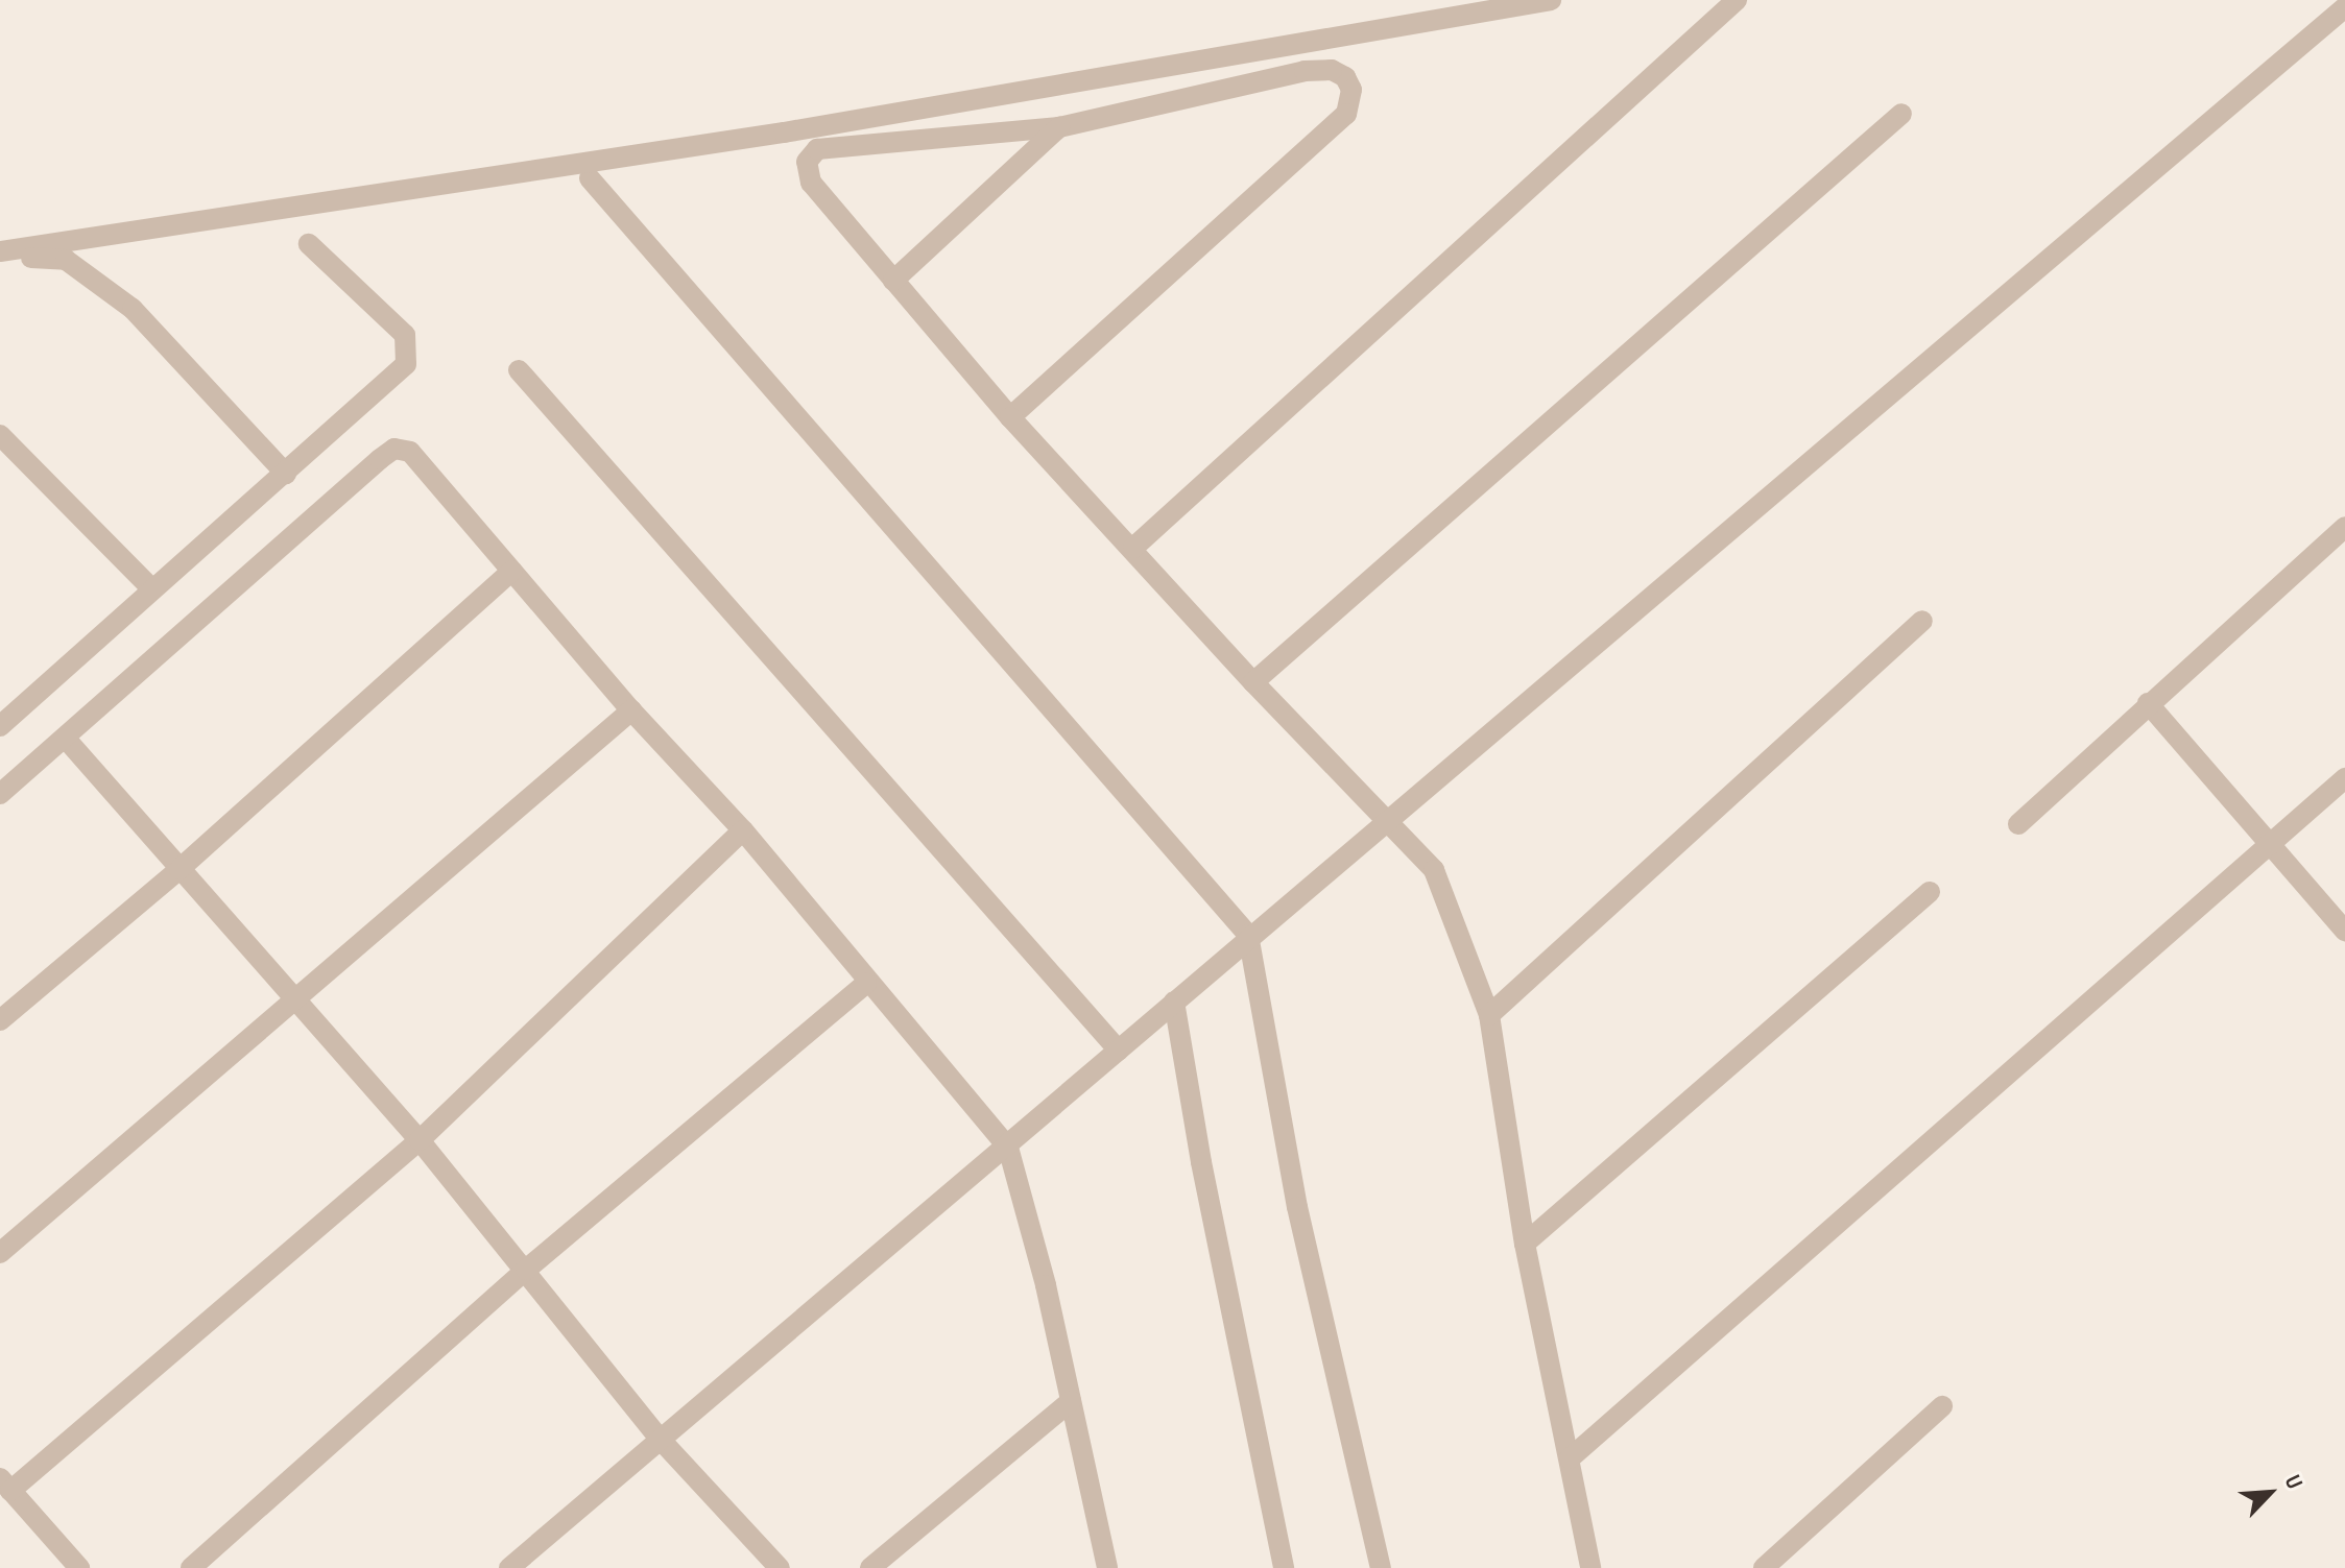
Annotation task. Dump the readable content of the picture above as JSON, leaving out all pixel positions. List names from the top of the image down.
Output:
{
  "north": "top right"
}
